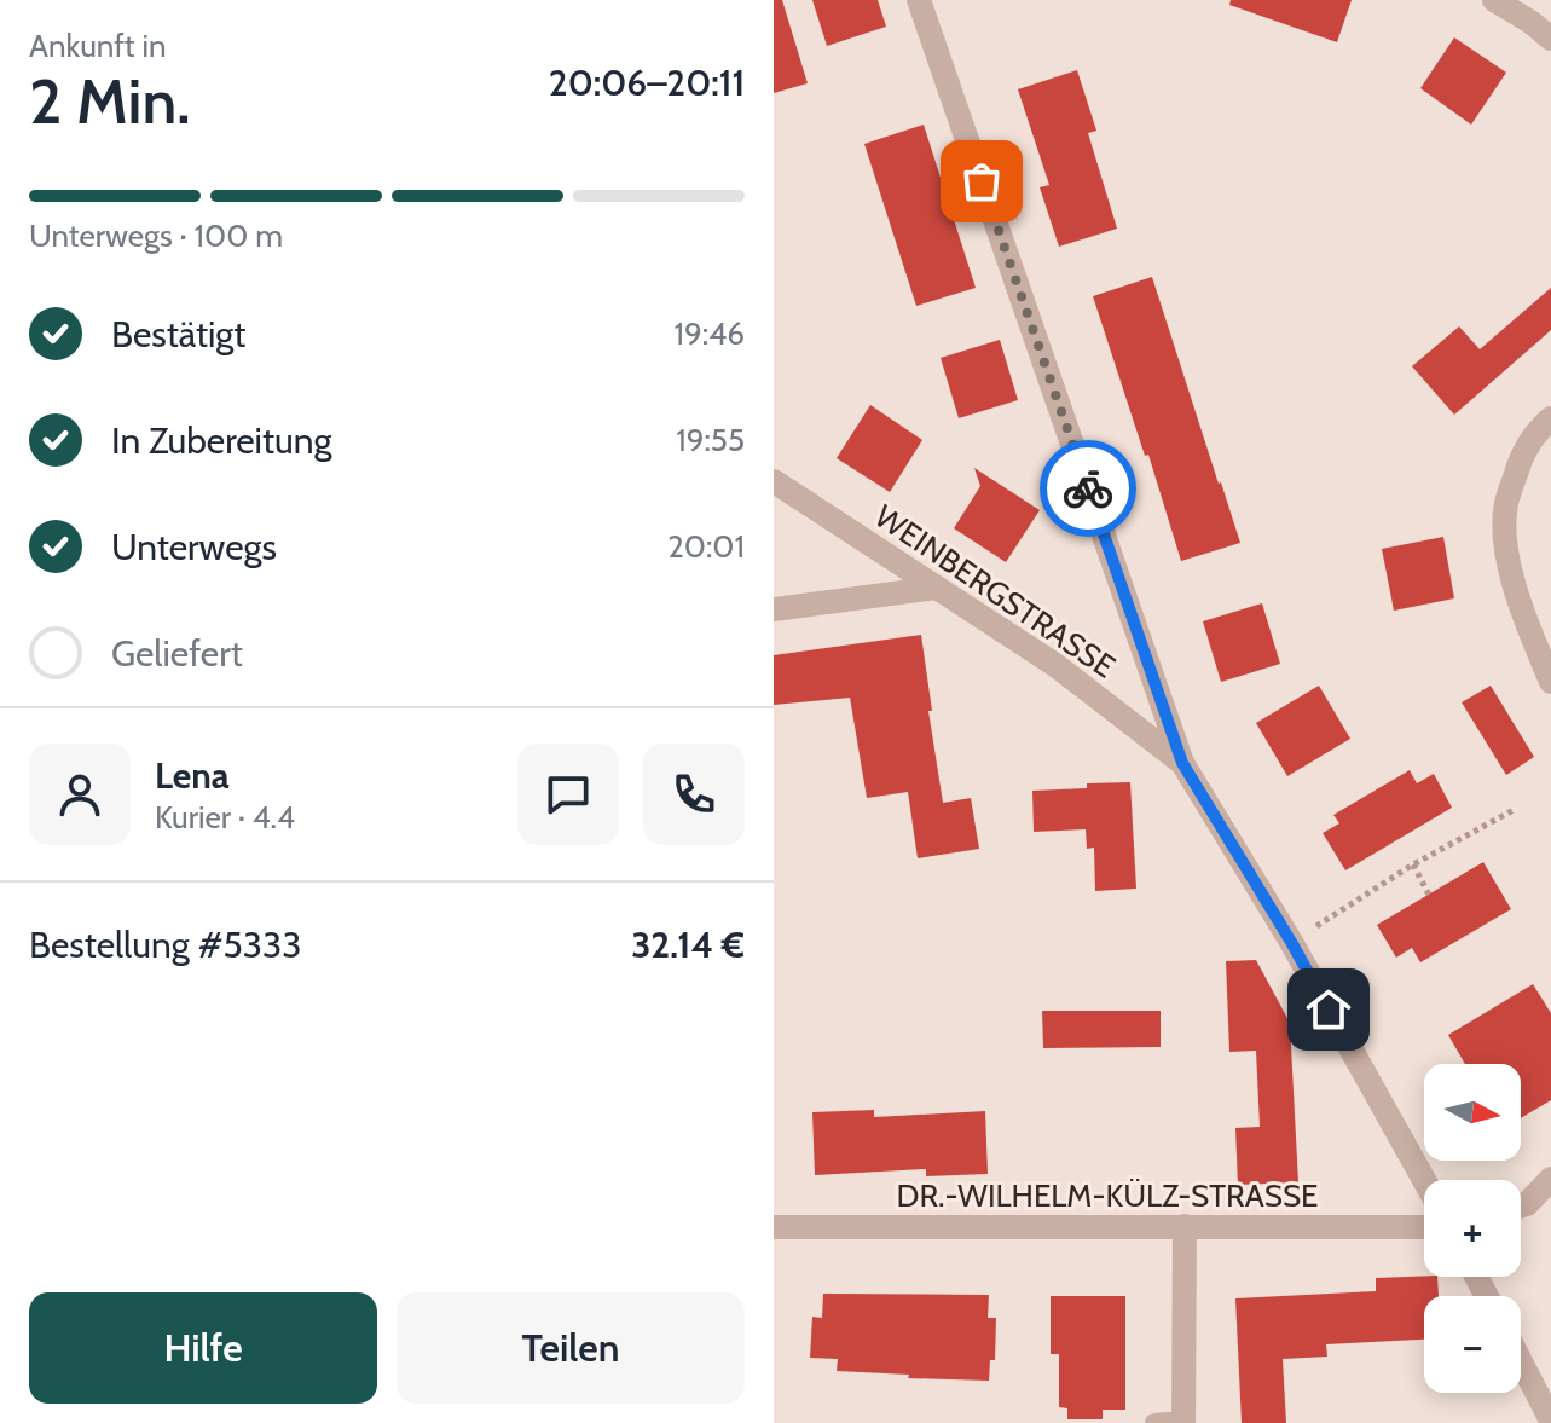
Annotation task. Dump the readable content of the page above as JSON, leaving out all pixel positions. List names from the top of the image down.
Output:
{
  "streets": {
    "street": ["WEINBERGSTRASSE", "DR.-WILHELM-KÜLZ-STRASSE"]
  },
  "north": "right",
  "page": {
    "heading": ["2 Min.", "Ankunft in", "20:06–20:11"],
    "panel": [
      "Lena",
      "Kurier · 4.4",
      "Bestellung #5333",
      "32.14 €"
    ],
    "bar": "Unterwegs · 100 m",
    "list": [
      ["Bestätigt", "19:46"],
      ["In Zubereitung", "19:55"],
      ["Unterwegs", "20:01"],
      "Geliefert"
    ],
    "map_buttons": ["+", "−"],
    "buttons": ["Hilfe", "Teilen"]
  }
}
